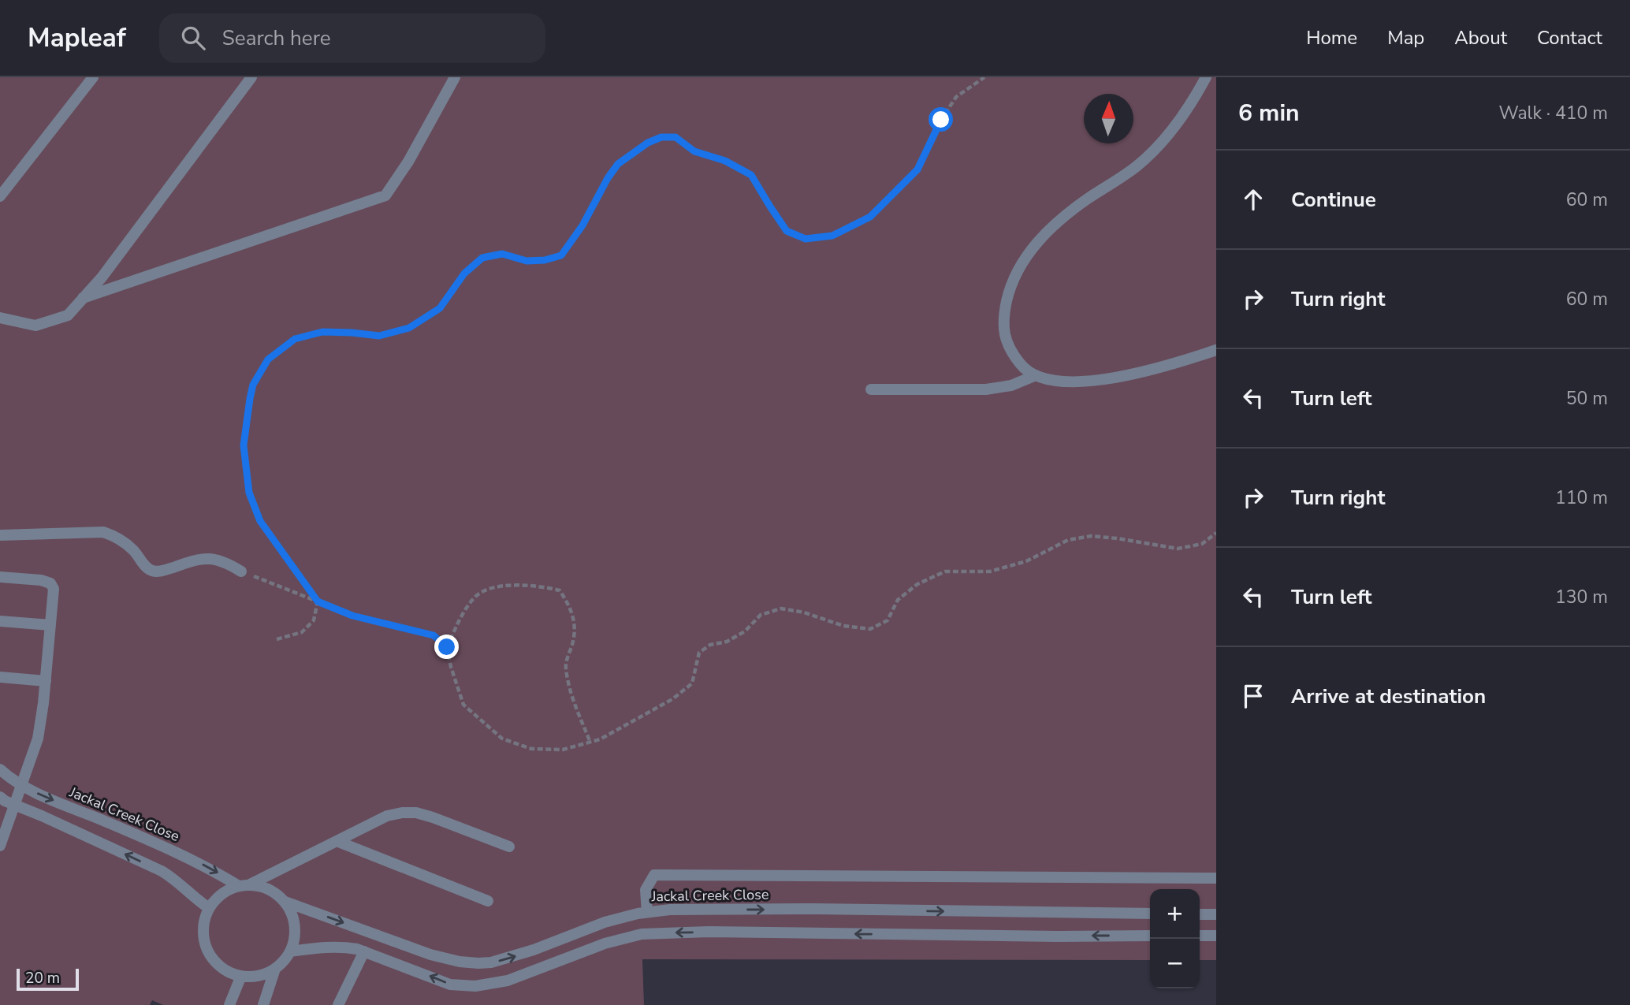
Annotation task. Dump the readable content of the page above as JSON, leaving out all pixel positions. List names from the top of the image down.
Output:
{
  "streets": {
    "street": ["Jackal Creek Close"]
  },
  "scale_bar": "20 m",
  "north": "top",
  "page": {
    "header": "Mapleaf",
    "search": "Search here",
    "nav": [
      "Home",
      "Map",
      "About",
      "Contact"
    ],
    "heading": ["6 min", "Walk · 410 m"],
    "list": [
      ["Continue", "60 m"],
      ["Turn right", "60 m"],
      ["Turn left", "50 m"],
      ["Turn right", "110 m"],
      ["Turn left", "130 m"],
      "Arrive at destination"
    ],
    "map_buttons": ["+", "−"],
    "scale": "20 m"
  }
}
